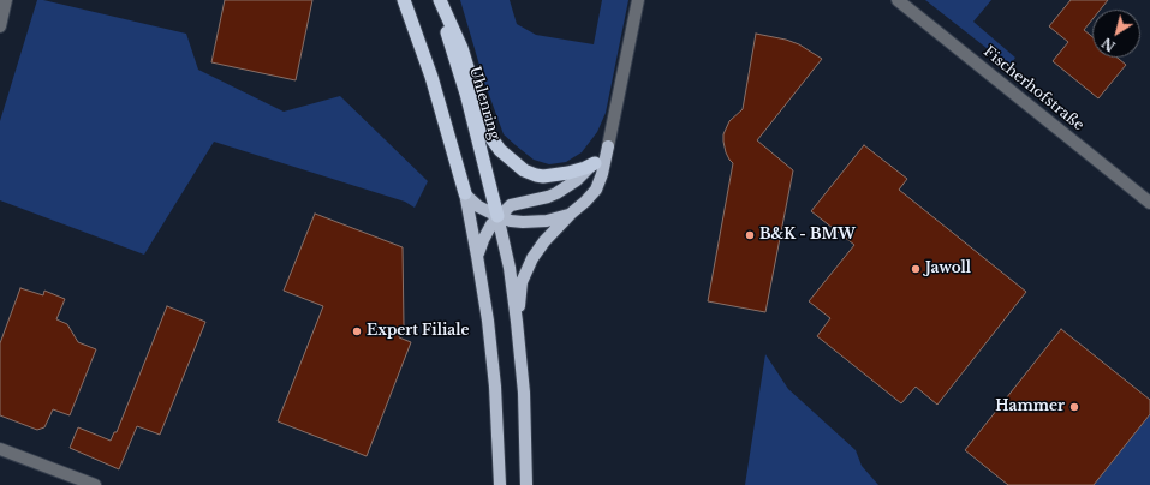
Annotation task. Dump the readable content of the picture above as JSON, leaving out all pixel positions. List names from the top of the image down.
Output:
{
  "streets": {
    "highway": ["Uhlenring"],
    "street": ["Fischerhofstraße"]
  },
  "places": [
    "B&K - BMW",
    "Jawoll",
    "Expert Filiale",
    "Hammer"
  ],
  "north": "bottom left"
}
